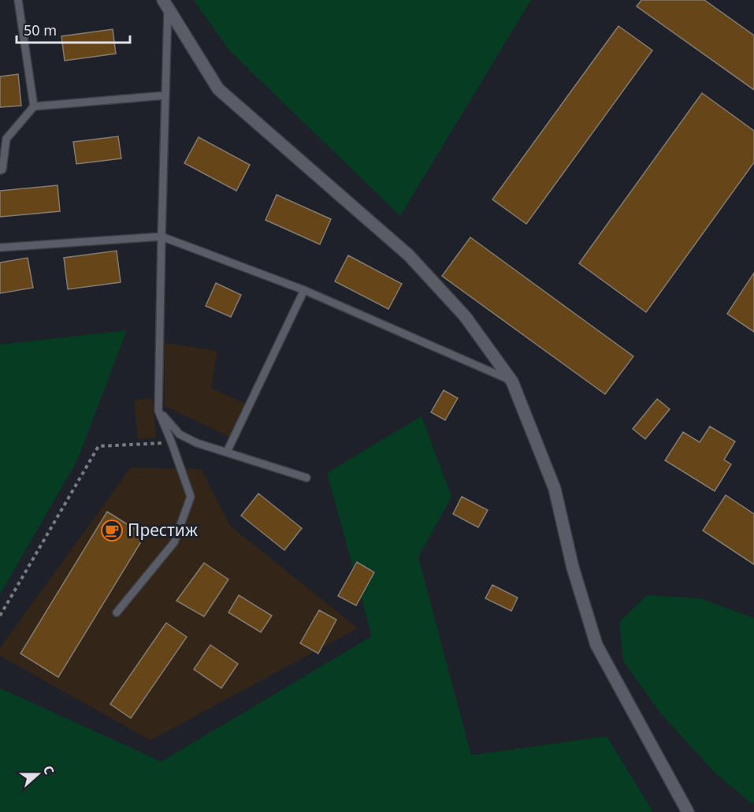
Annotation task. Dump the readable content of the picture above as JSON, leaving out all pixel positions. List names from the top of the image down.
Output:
{
  "places": {
    "cafe": ["Престиж"]
  },
  "scale_bar": "50 m",
  "north": "right"
}
